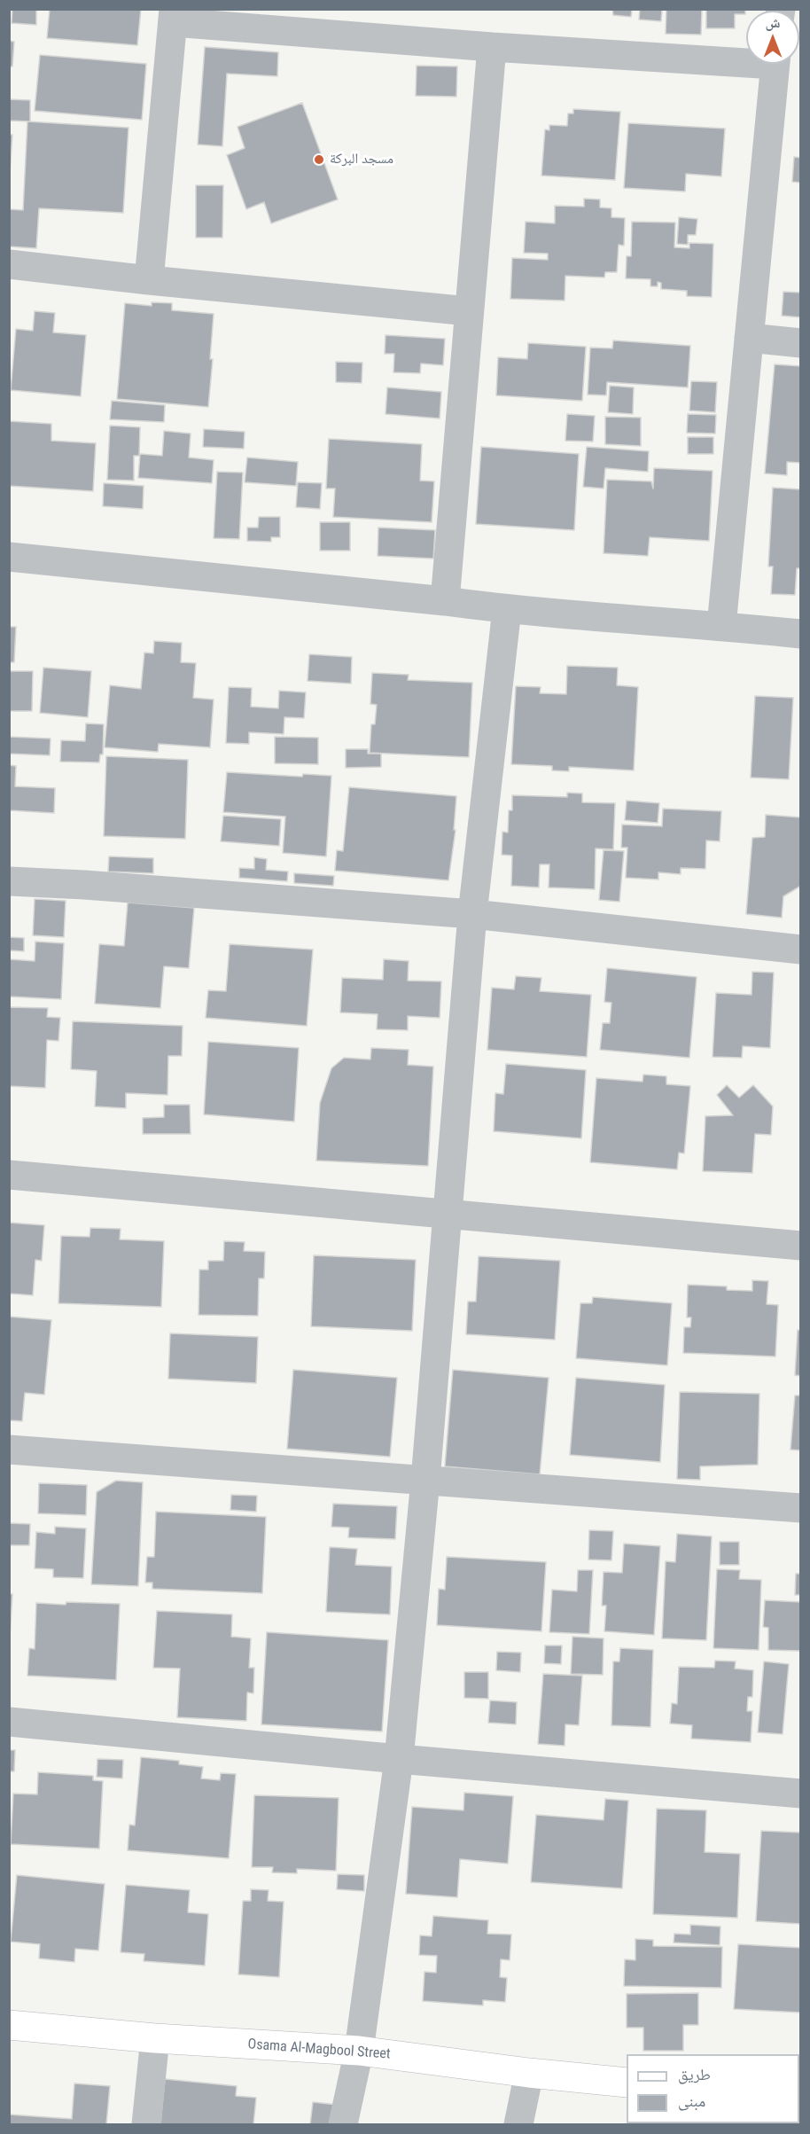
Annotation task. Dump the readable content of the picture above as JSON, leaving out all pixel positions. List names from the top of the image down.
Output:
{
  "streets": {
    "street": ["Osama Al-Magbool Street"]
  },
  "places": ["مسجد البركة"],
  "legend": ["طريق", "مبنى"],
  "north": "top"
}
